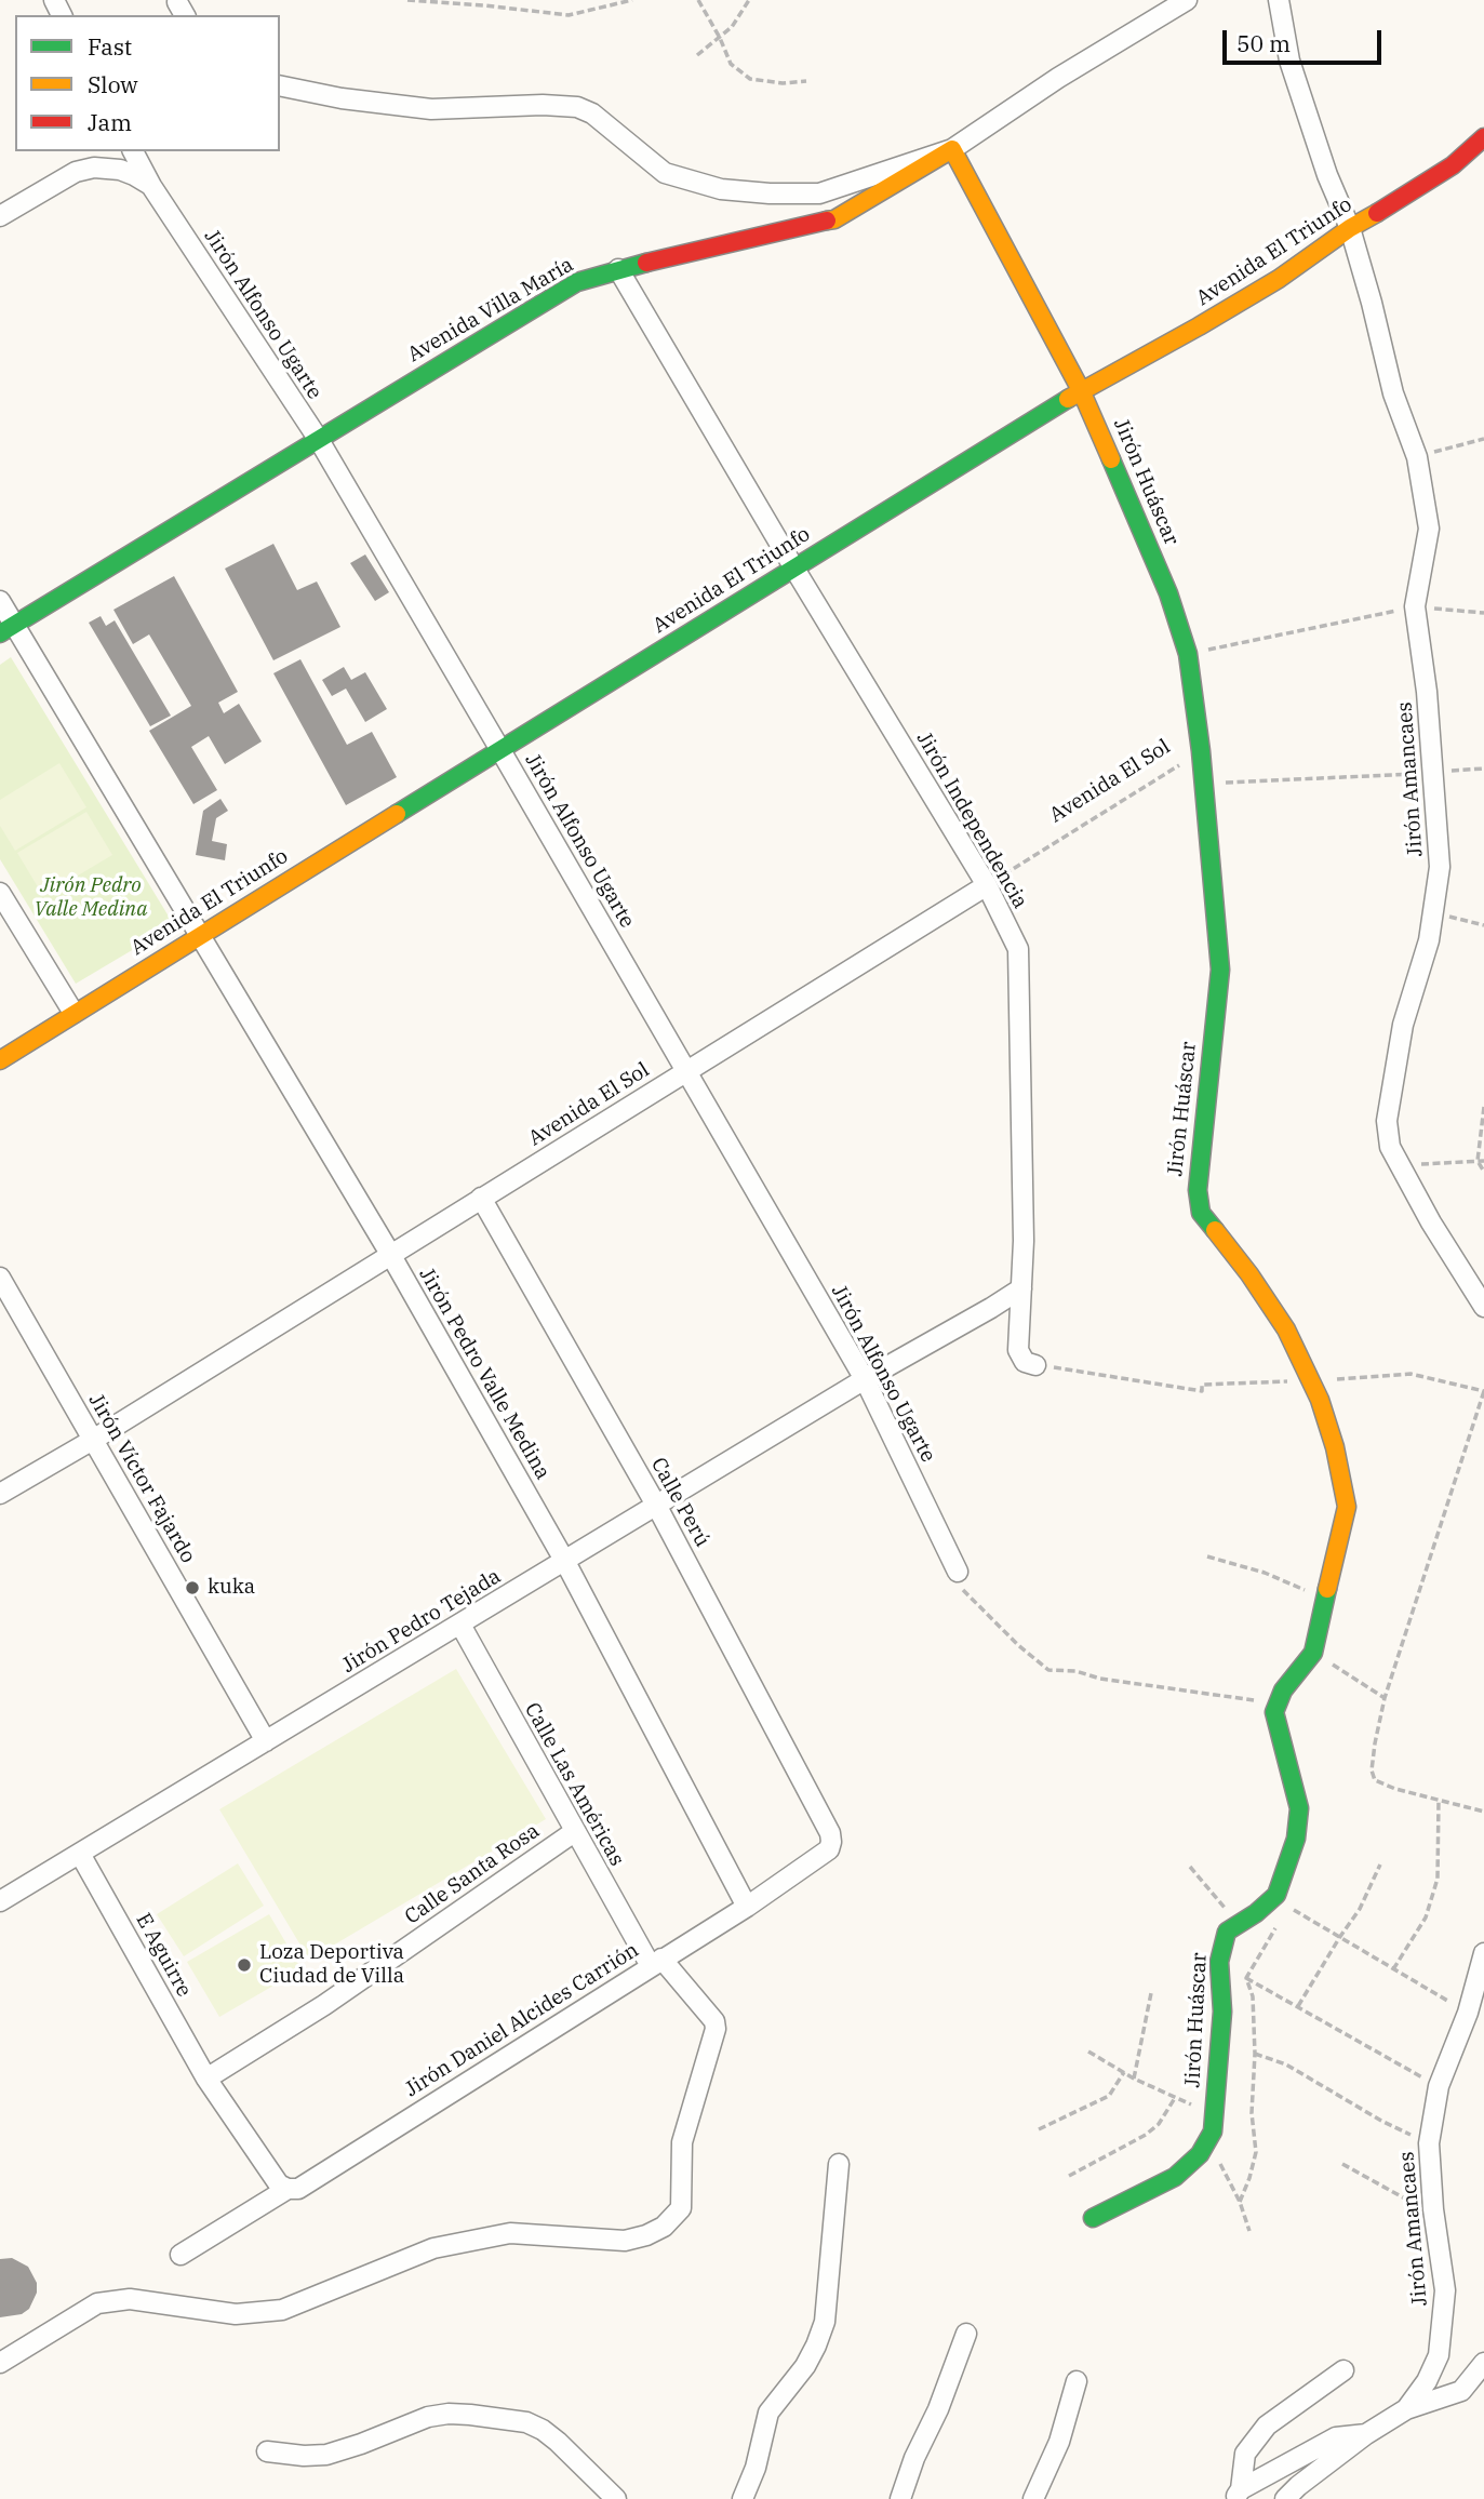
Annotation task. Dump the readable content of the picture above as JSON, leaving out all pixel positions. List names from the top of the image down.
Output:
{
  "streets": {
    "street": [
      "Avenida El Triunfo",
      "Avenida Villa María",
      "Jirón Alfonso Ugarte",
      "Jirón Huáscar",
      "Jirón Amancaes",
      "Avenida El Sol",
      "Jirón Independencia",
      "Jirón Pedro Valle Medina",
      "Jirón Víctor Fajardo",
      "Calle Perú",
      "Jirón Pedro Tejada",
      "Calle Las Américas",
      "Calle Santa Rosa",
      "E Aguirre",
      "Jirón Daniel Alcides Carrión"
    ]
  },
  "crossings": [
    ["Avenida El Triunfo", "Jirón Alfonso Ugarte"],
    ["Avenida El Triunfo", "Jirón Huáscar"],
    ["Avenida El Triunfo", "Jirón Amancaes"],
    ["Avenida El Triunfo", "Jirón Independencia"],
    ["Avenida El Triunfo", "Jirón Pedro Valle Medina"],
    ["Avenida Villa María", "Jirón Alfonso Ugarte"],
    ["Avenida Villa María", "Jirón Huáscar"],
    ["Avenida Villa María", "Jirón Independencia"],
    ["Avenida Villa María", "Jirón Pedro Valle Medina"],
    ["Jirón Alfonso Ugarte", "Avenida El Sol"],
    ["Jirón Alfonso Ugarte", "Jirón Pedro Tejada"],
    ["Jirón Huáscar", "Avenida El Sol"],
    ["Avenida El Sol", "Jirón Independencia"],
    ["Avenida El Sol", "Jirón Pedro Valle Medina"],
    ["Avenida El Sol", "Jirón Víctor Fajardo"],
    ["Avenida El Sol", "Calle Perú"],
    ["Jirón Pedro Valle Medina", "Jirón Pedro Tejada"],
    ["Jirón Pedro Valle Medina", "Jirón Daniel Alcides Carrión"],
    ["Jirón Víctor Fajardo", "Jirón Pedro Tejada"],
    ["Calle Perú", "Jirón Pedro Tejada"],
    ["Calle Perú", "Jirón Daniel Alcides Carrión"],
    ["Jirón Pedro Tejada", "Calle Las Américas"],
    ["Jirón Pedro Tejada", "E Aguirre"],
    ["Calle Las Américas", "Calle Santa Rosa"],
    ["Calle Las Américas", "Jirón Daniel Alcides Carrión"],
    ["Calle Santa Rosa", "E Aguirre"],
    ["E Aguirre", "Jirón Daniel Alcides Carrión"]
  ],
  "parks": ["Jirón Pedro Valle Medina"],
  "places": ["kuka", "Loza Deportiva Ciudad de Villa"],
  "legend": ["Fast", "Slow", "Jam"],
  "scale_bar": "50 m"
}
